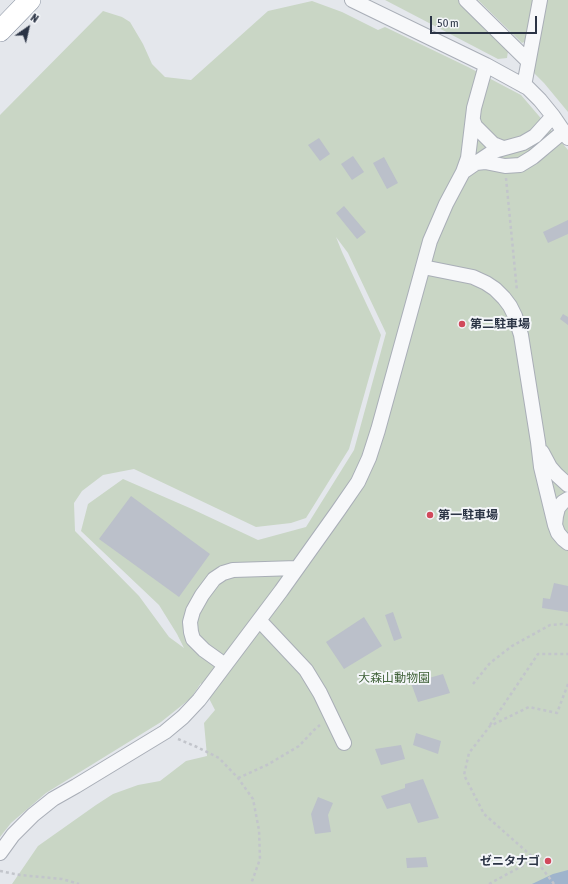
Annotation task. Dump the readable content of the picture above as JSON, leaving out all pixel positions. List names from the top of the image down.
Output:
{
  "parks": ["大森山動物園"],
  "places": ["第二駐車場", "第一駐車場", "ゼニタナゴ"],
  "scale_bar": "50 m",
  "north": "top right"
}
